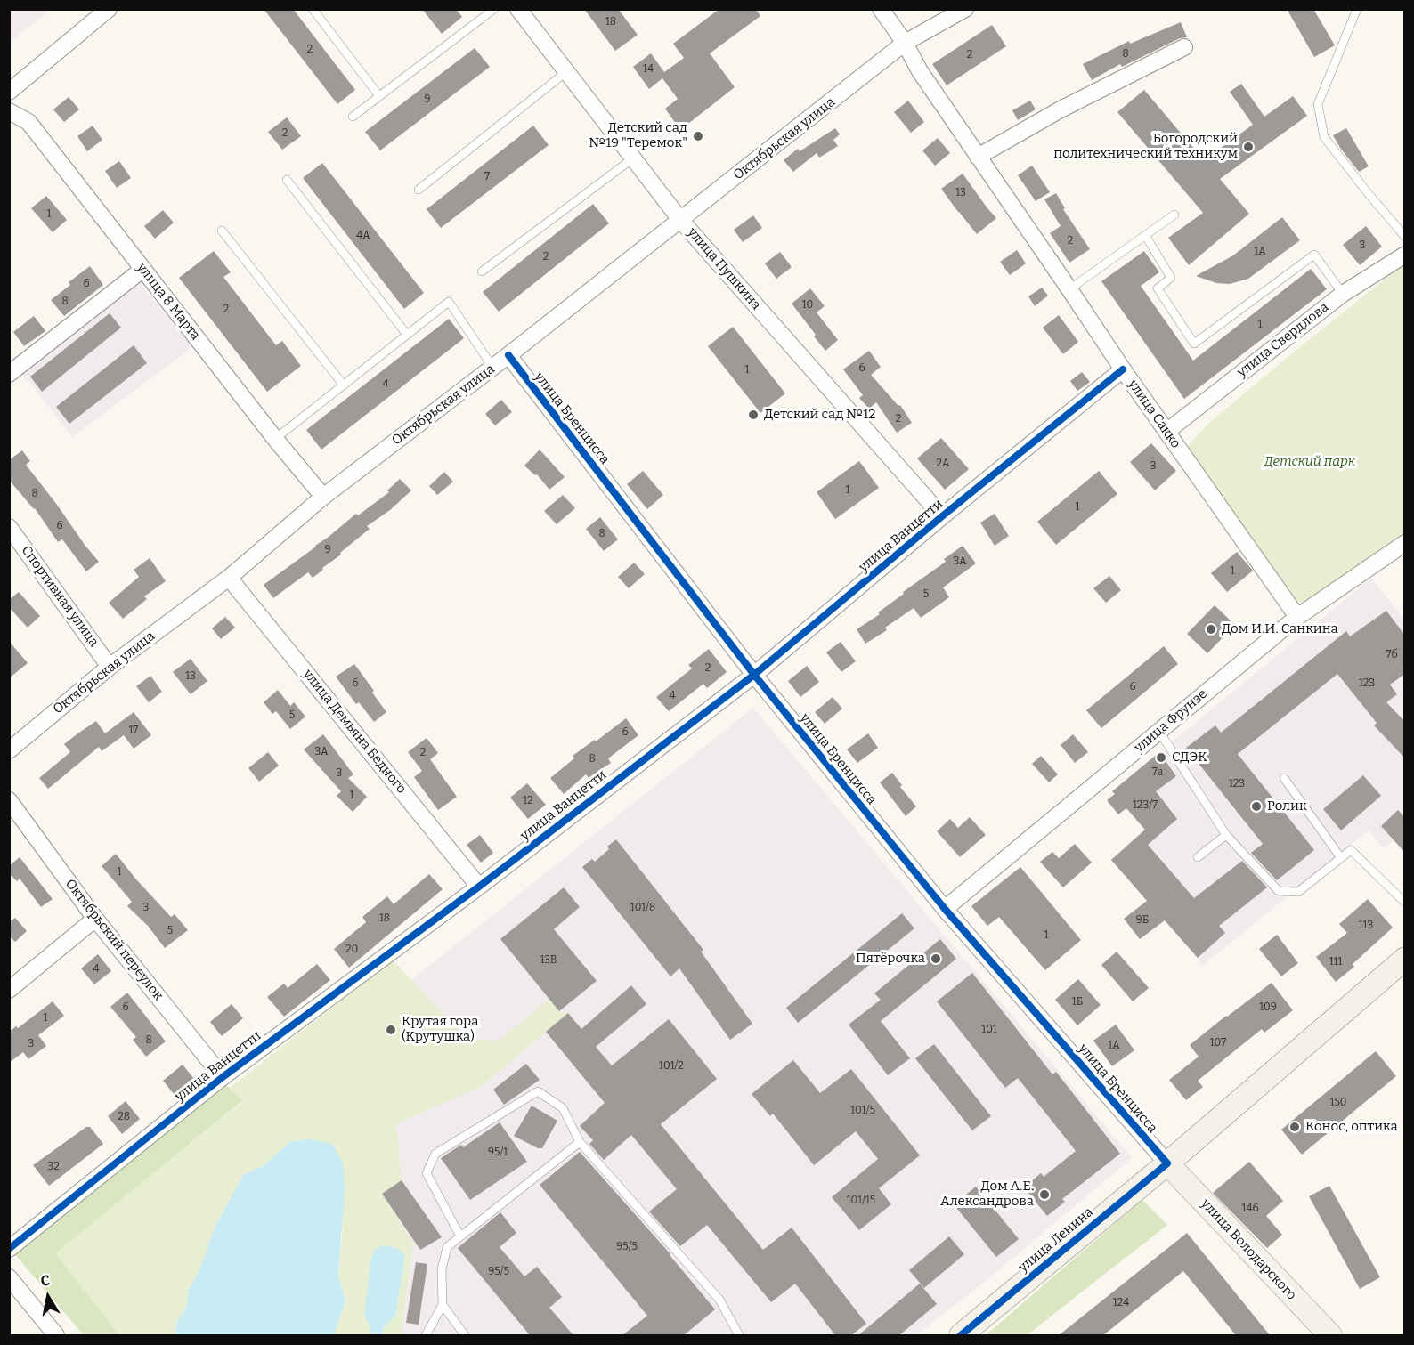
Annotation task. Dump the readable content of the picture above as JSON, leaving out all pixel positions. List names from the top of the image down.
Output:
{
  "streets": {
    "main road": ["улица Ленина", "улица Володарского"],
    "street": [
      "Октябрьская улица",
      "улица Пушкина",
      "улица 8 Марта",
      "улица Свердлова",
      "улица Сакко",
      "улица Бренцисса",
      "улица Ванцетти",
      "Спортивная улица",
      "улица Фрунзе",
      "улица Демьяна Бедного",
      "Октябрьский переулок"
    ]
  },
  "crossings": [
    ["Октябрьская улица", "улица Пушкина"],
    ["Октябрьская улица", "улица 8 Марта"],
    ["Октябрьская улица", "улица Сакко"],
    ["Октябрьская улица", "улица Бренцисса"],
    ["Октябрьская улица", "Спортивная улица"],
    ["Октябрьская улица", "улица Демьяна Бедного"],
    ["улица Пушкина", "улица Ванцетти"],
    ["улица Свердлова", "улица Сакко"],
    ["улица Сакко", "улица Ванцетти"],
    ["улица Сакко", "улица Фрунзе"],
    ["улица Бренцисса", "улица Ванцетти"],
    ["улица Бренцисса", "улица Фрунзе"],
    ["улица Бренцисса", "улица Ленина"],
    ["улица Бренцисса", "улица Володарского"],
    ["улица Ванцетти", "улица Демьяна Бедного"],
    ["улица Ванцетти", "Октябрьский переулок"],
    ["улица Ленина", "улица Володарского"]
  ],
  "parks": ["Детский парк"],
  "places": [
    "Детский сад №19 \"Теремок\"",
    "Богородский политехнический техникум",
    "Детский сад №12",
    "Дом И.И. Санкина",
    "СДЭК",
    "Ролик",
    "Пятёрочка",
    "Крутая гора (Крутушка)",
    "Конос, оптика",
    "Дом А.Е. Александрова"
  ],
  "house_numbers": [
    "18",
    "2",
    "8",
    "2",
    "14",
    "9",
    "2",
    "7",
    "13",
    "1",
    "4А",
    "2",
    "3",
    "1А",
    "2",
    "6",
    "8",
    "10",
    "2",
    "1",
    "6",
    "1",
    "4",
    "2",
    "2А",
    "3",
    "1",
    "8",
    "1",
    "6",
    "8",
    "9",
    "3А",
    "1",
    "5",
    "7б",
    "2",
    "13",
    "6",
    "123",
    "6",
    "4",
    "5",
    "17",
    "6",
    "3А",
    "2",
    "8",
    "7a",
    "3",
    "123",
    "1",
    "12",
    "123/7",
    "1",
    "3",
    "101/8",
    "18",
    "9Б",
    "113",
    "5",
    "1",
    "20",
    "13В",
    "111",
    "4",
    "1Б",
    "6",
    "109",
    "1",
    "101",
    "8",
    "107",
    "3",
    "1А",
    "101/2",
    "150",
    "101/5",
    "28",
    "95/1",
    "32",
    "101/15",
    "146",
    "95/5",
    "95/5",
    "124"
  ],
  "north": "top"
}
